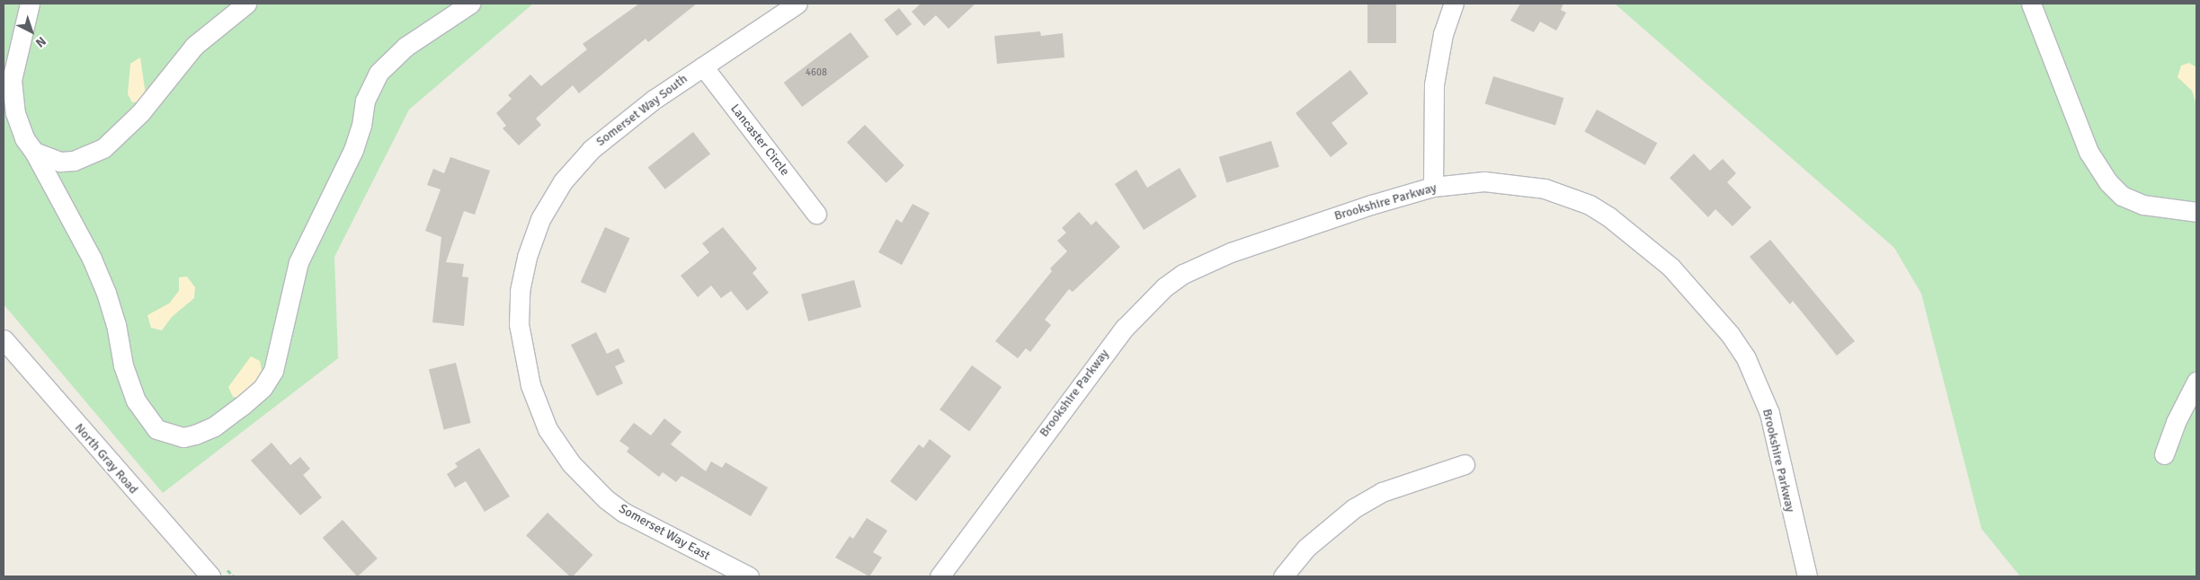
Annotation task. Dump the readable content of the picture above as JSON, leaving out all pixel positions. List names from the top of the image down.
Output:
{
  "streets": {
    "street": [
      "Somerset Way South",
      "Lancaster Circle",
      "Brookshire Parkway",
      "North Gray Road",
      "Somerset Way East"
    ]
  },
  "crossings": [
    ["Somerset Way South", "Lancaster Circle"],
    ["Somerset Way South", "Somerset Way East"]
  ],
  "house_numbers": ["4608"],
  "north": "bottom right"
}
